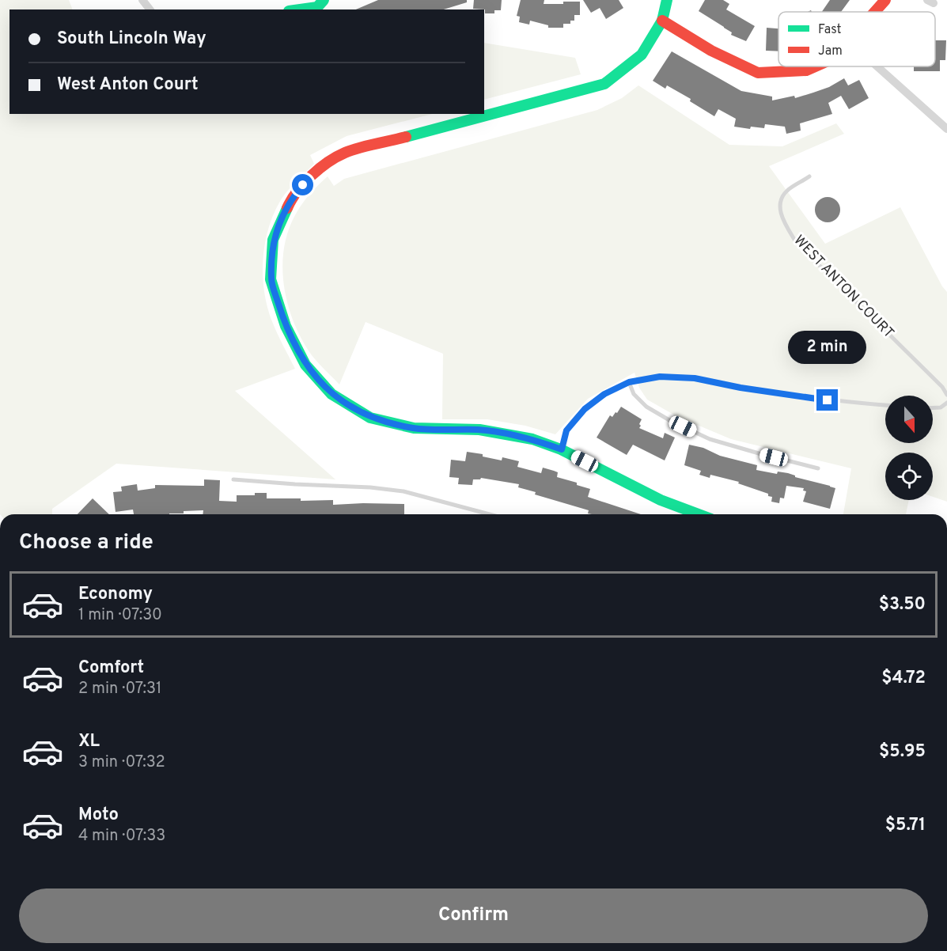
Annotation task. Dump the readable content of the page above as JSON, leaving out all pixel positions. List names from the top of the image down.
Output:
{
  "streets": {
    "lane": ["WEST ANTON COURT"]
  },
  "legend": ["Fast", "Jam"],
  "north": "bottom",
  "page": {
    "banner": ["South Lincoln Way", "West Anton Court"],
    "bubble": "2 min",
    "heading": "Choose a ride",
    "list": [
      {
        "name": "Economy",
        "note": "1 min · 07:30",
        "value": "$3.50"
      },
      {
        "name": "Comfort",
        "note": "2 min · 07:31",
        "value": "$4.72"
      },
      {
        "name": "XL",
        "note": "3 min · 07:32",
        "value": "$5.95"
      },
      {
        "name": "Moto",
        "note": "4 min · 07:33",
        "value": "$5.71"
      }
    ],
    "buttons": "Confirm"
  }
}
